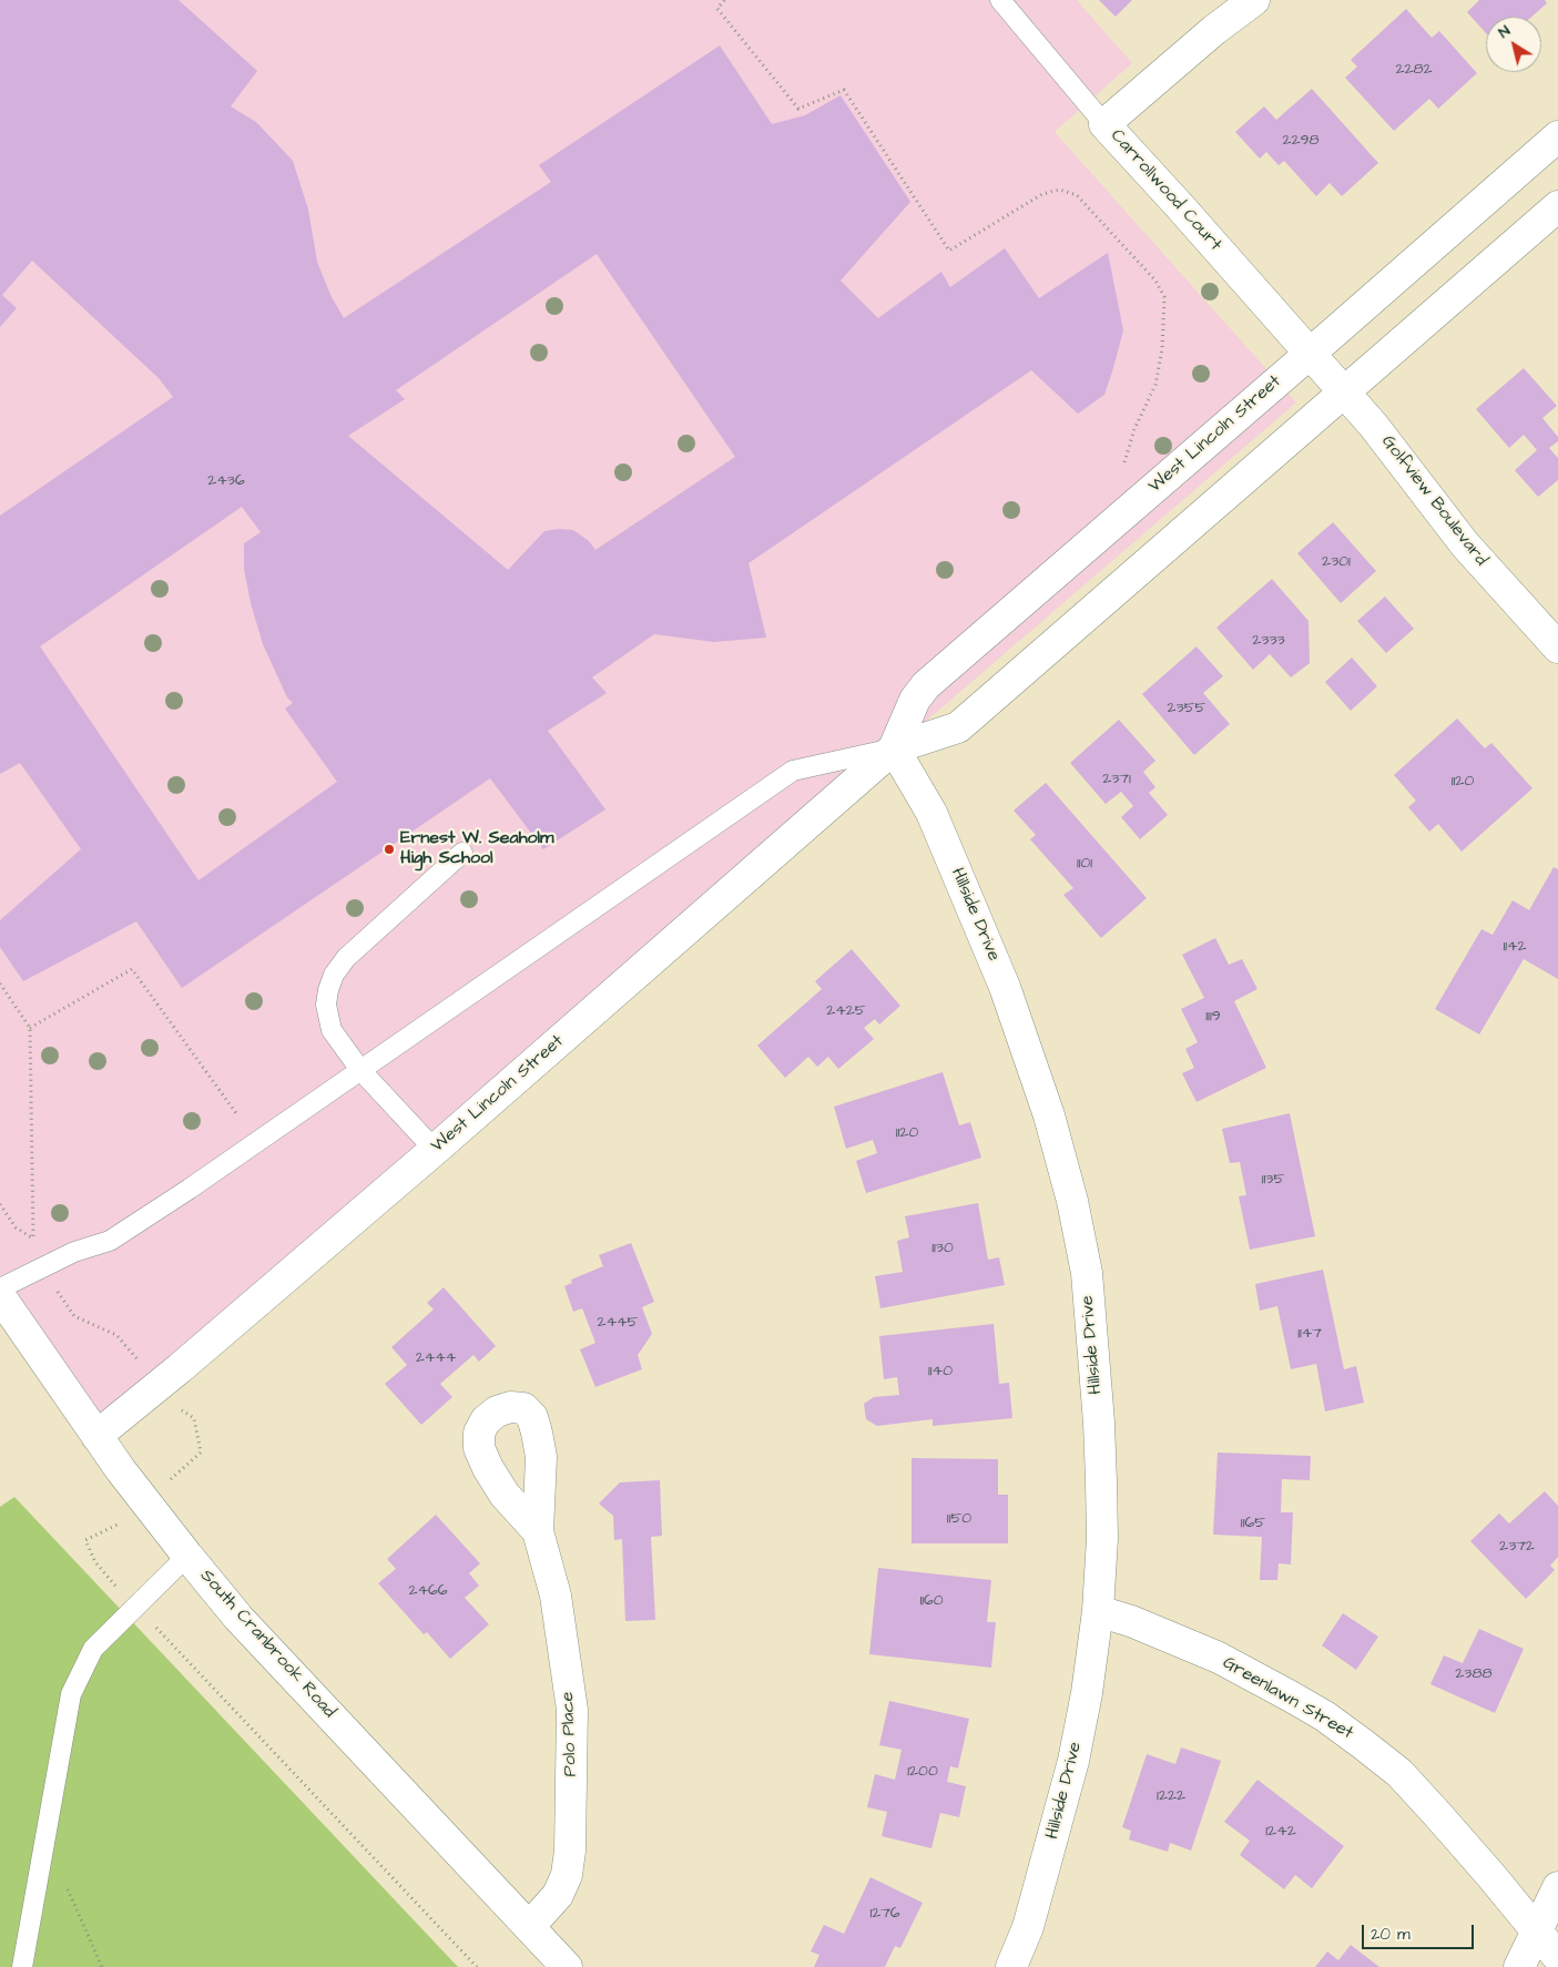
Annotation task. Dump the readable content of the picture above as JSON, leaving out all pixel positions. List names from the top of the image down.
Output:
{
  "streets": {
    "street": [
      "Carrollwood Court",
      "West Lincoln Street",
      "Golfview Boulevard",
      "Hillside Drive",
      "South Cranbrook Road",
      "Greenlawn Street",
      "Polo Place"
    ]
  },
  "crossings": [
    ["Carrollwood Court", "West Lincoln Street"],
    ["Carrollwood Court", "Golfview Boulevard"],
    ["West Lincoln Street", "Golfview Boulevard"],
    ["West Lincoln Street", "Hillside Drive"],
    ["West Lincoln Street", "South Cranbrook Road"],
    ["Hillside Drive", "Greenlawn Street"],
    ["South Cranbrook Road", "Polo Place"]
  ],
  "places": ["Ernest W. Seaholm High School"],
  "house_numbers": [
    "2282",
    "2298",
    "2436",
    "2301",
    "2333",
    "2355",
    "2371",
    "1120",
    "1101",
    "1142",
    "2425",
    "1119",
    "1120",
    "1135",
    "1130",
    "2445",
    "1147",
    "2444",
    "1140",
    "1150",
    "1165",
    "2372",
    "2466",
    "1160",
    "2388",
    "1200",
    "1222",
    "1242",
    "1276"
  ],
  "scale_bar": "20 m",
  "north": "top left"
}
